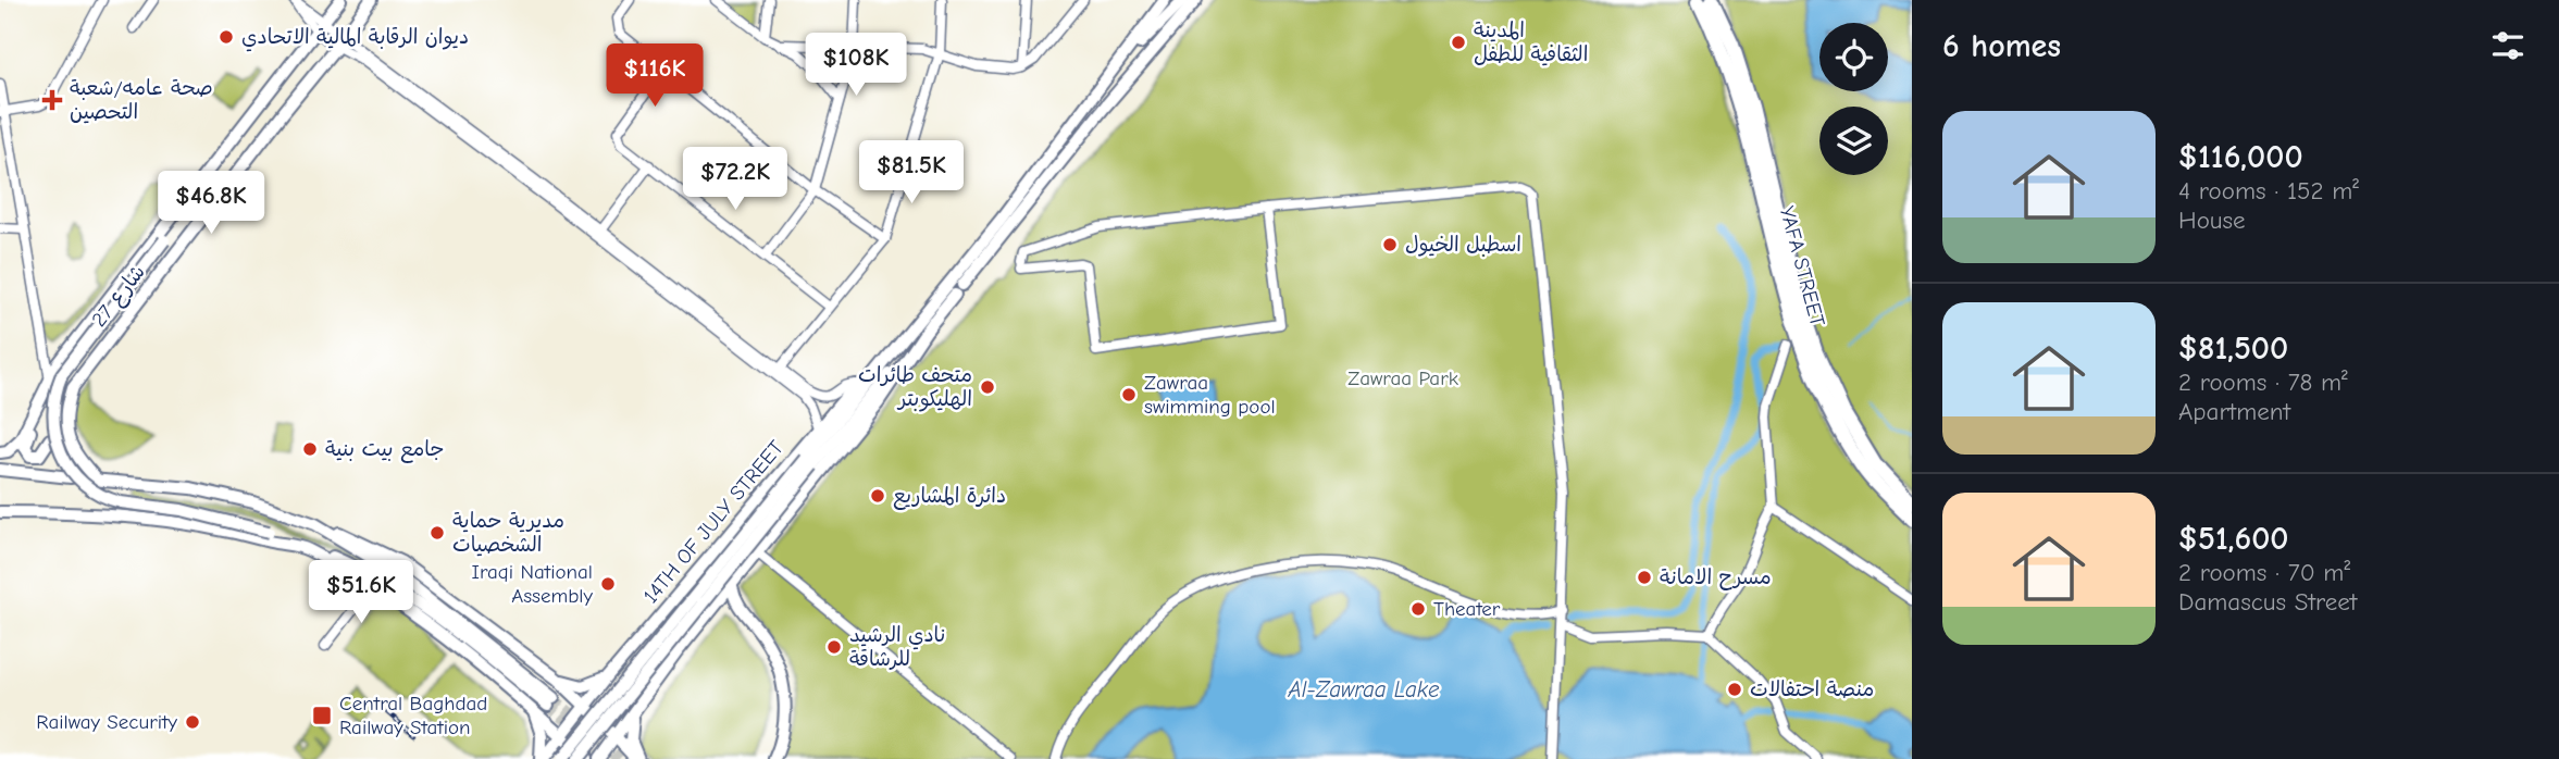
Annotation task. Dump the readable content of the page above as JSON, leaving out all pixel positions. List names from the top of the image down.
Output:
{
  "streets": {
    "highway": ["YAFA STREET"],
    "main road": ["شارع 27", "14TH OF JULY STREET"]
  },
  "water": ["Al-Zawraa Lake"],
  "parks": ["Zawraa Park"],
  "places": {
    "other": [
      "ديوان الرقابة المالية الاتحادي",
      "المدينة الثقافية للطفل",
      "اسطبل الخيول",
      "متحف طائرات الهليكوبتر",
      "Zawraa swimming pool",
      "جامع بيت بنية",
      "دائرة المشاريع",
      "مديرية حماية الشخصيات",
      "مسرح الامانة",
      "Iraqi National Assembly",
      "Theater",
      "نادي الرشيد للرشاقة",
      "منصة احتفالات",
      "Railway Security"
    ],
    "health": ["صحة عامه/شعبة التحصين"],
    "transit": ["Central Baghdad Railway Station"]
  },
  "page": {
    "heading": "6 homes",
    "price": [
      "$108K",
      "$116K",
      "$81.5K",
      "$72.2K",
      "$46.8K",
      "$51.6K"
    ],
    "list": [
      {
        "name": "$116,000",
        "note": "4 rooms · 152 m² · House"
      },
      {
        "name": "$81,500",
        "note": "2 rooms · 78 m² · Apartment"
      },
      {
        "name": "$51,600",
        "note": "2 rooms · 70 m² · Damascus Street"
      }
    ]
  }
}
